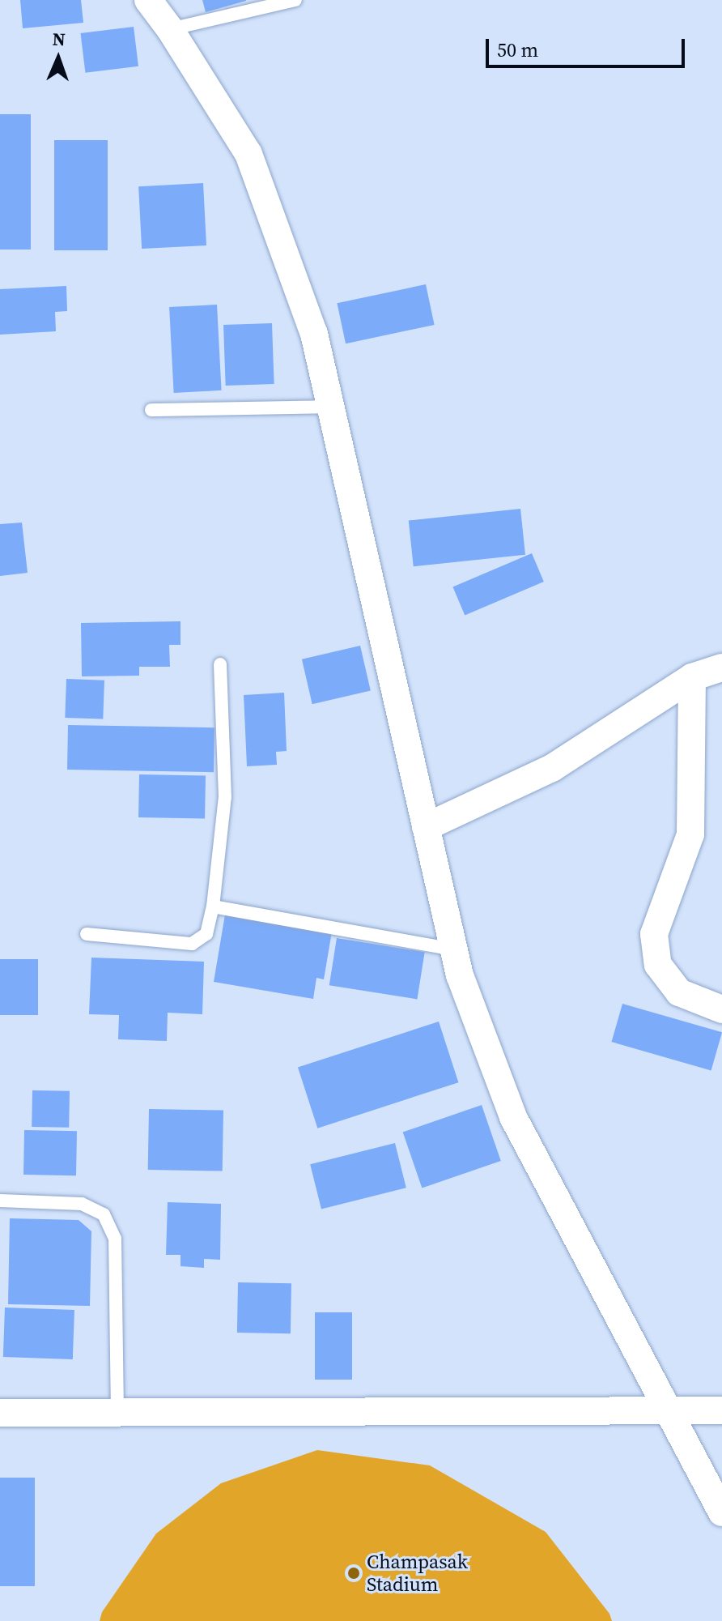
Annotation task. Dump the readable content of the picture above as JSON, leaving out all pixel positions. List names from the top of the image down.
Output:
{
  "places": ["Champasak Stadium"],
  "scale_bar": "50 m",
  "north": "top"
}
